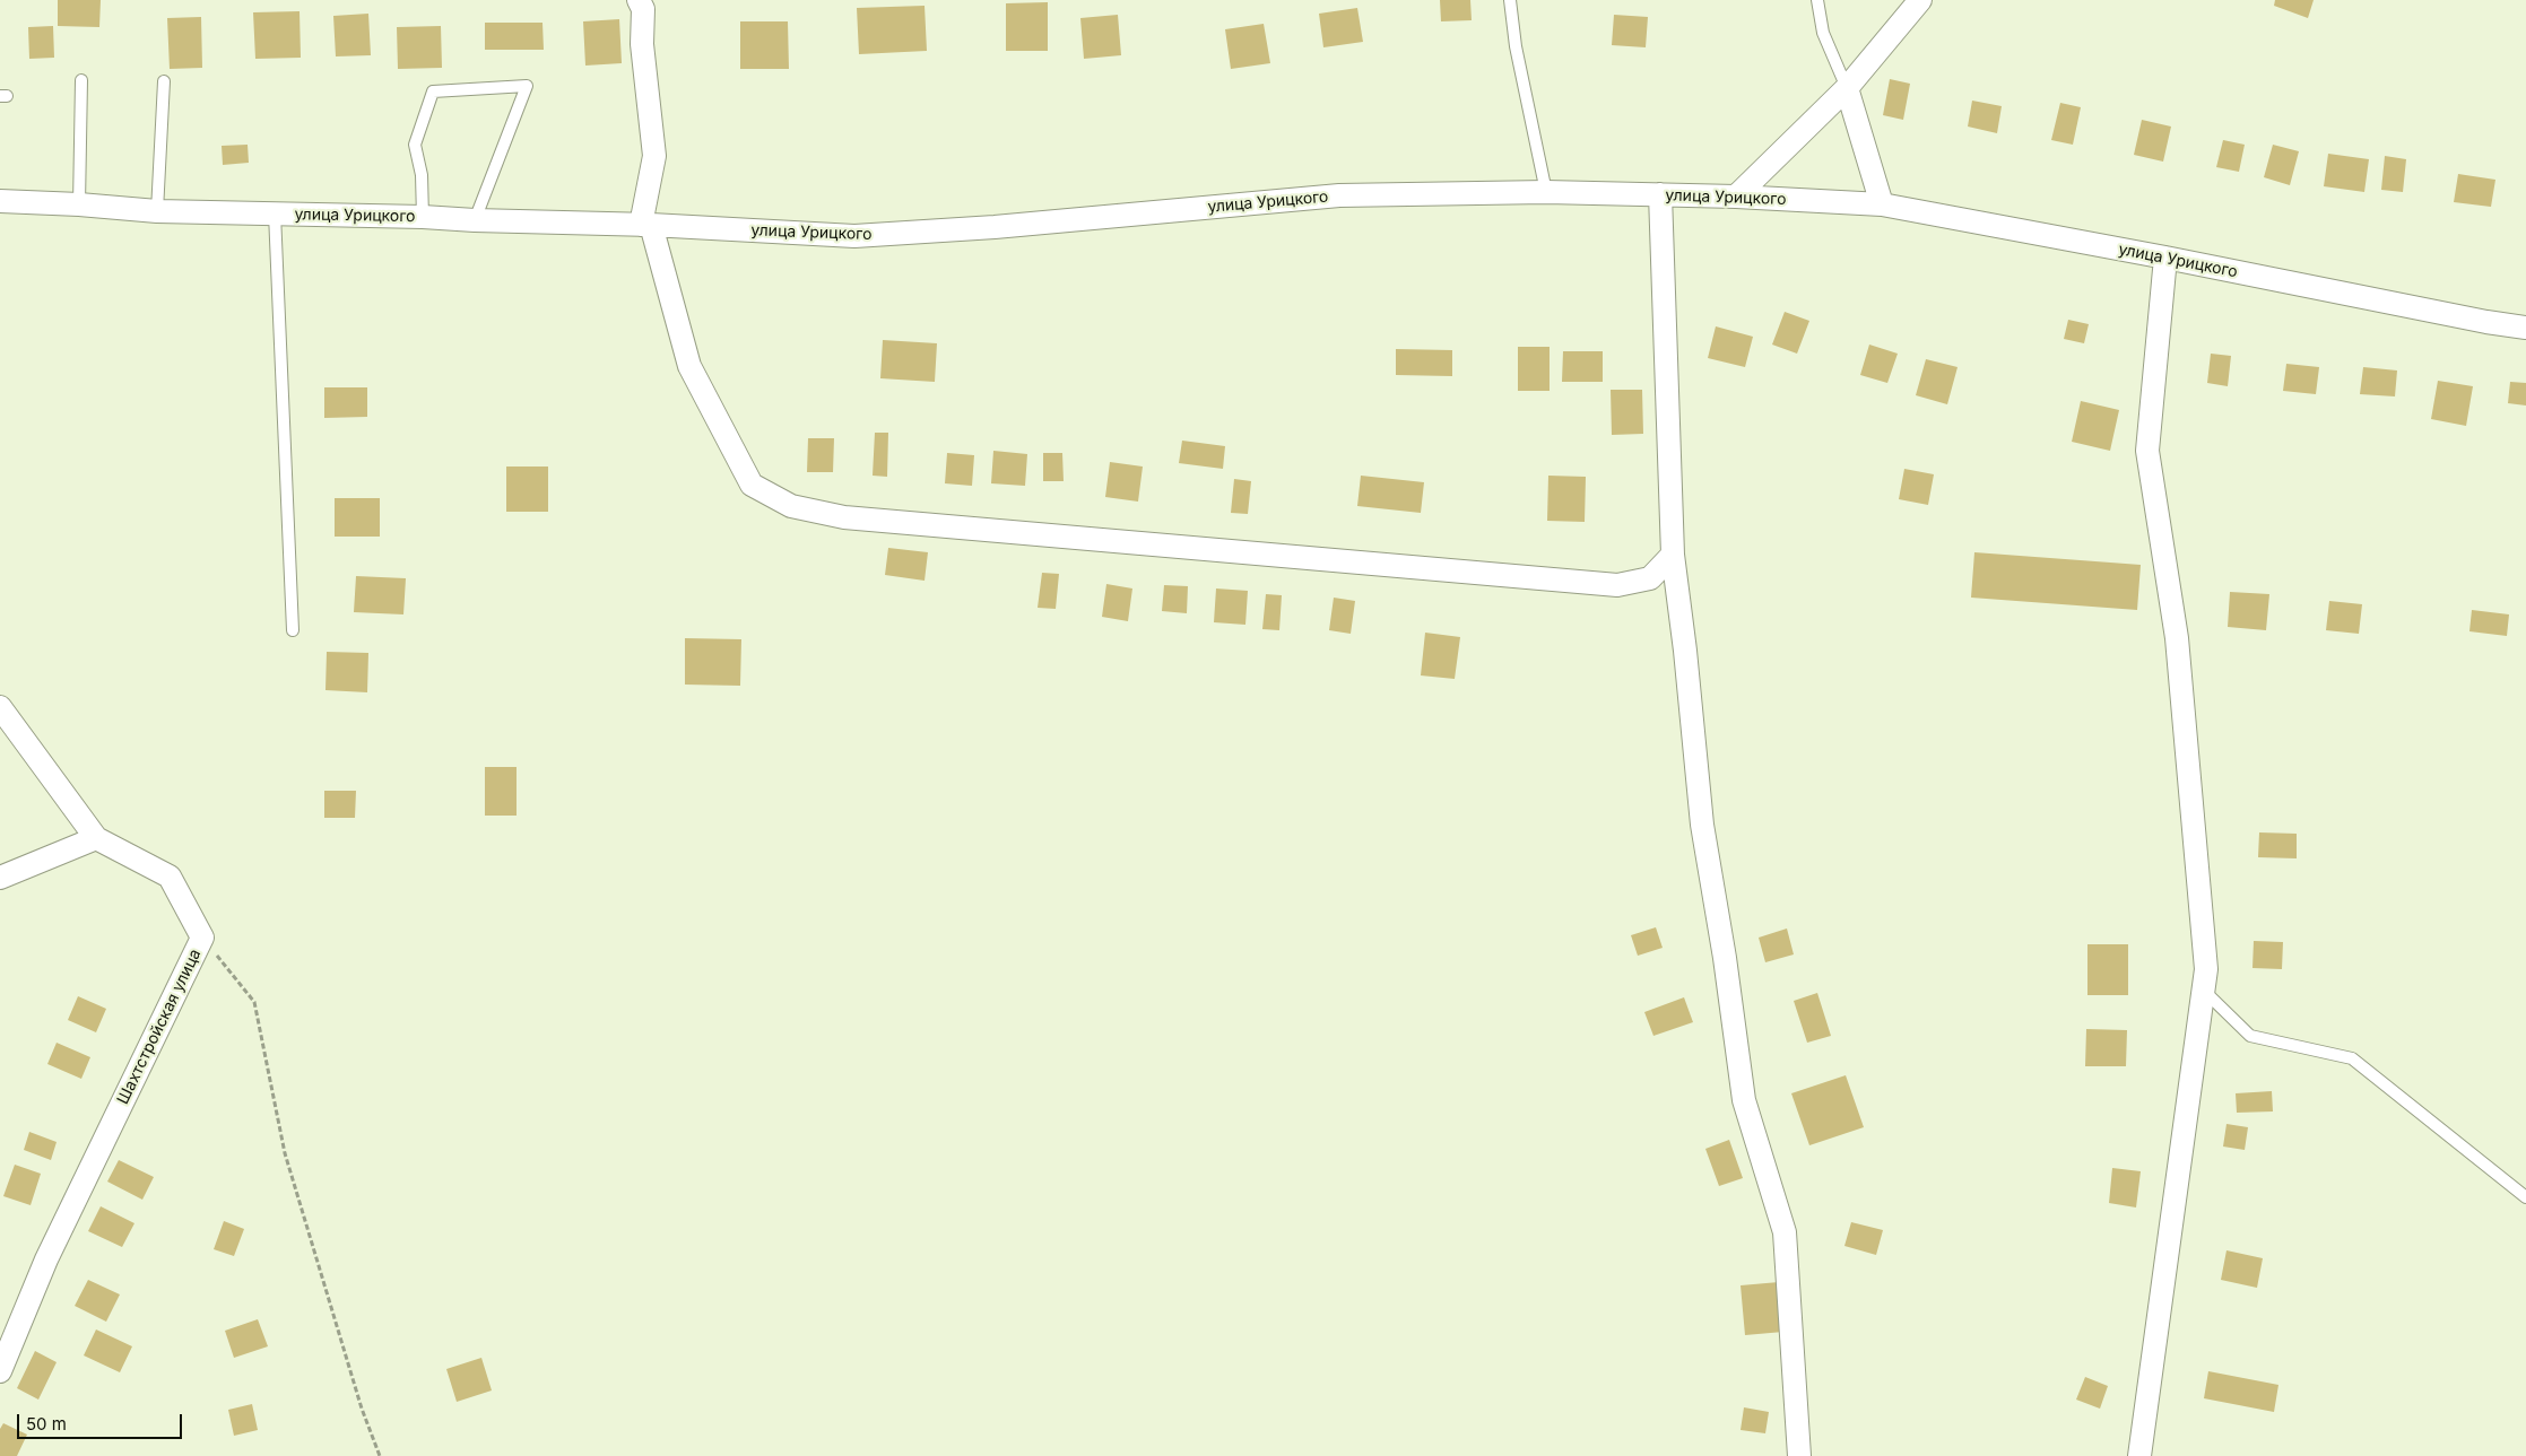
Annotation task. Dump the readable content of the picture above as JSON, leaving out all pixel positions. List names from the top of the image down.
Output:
{
  "streets": {
    "street": ["улица Урицкого", "Шахтстройская улица"]
  },
  "scale_bar": "50 m"
}
